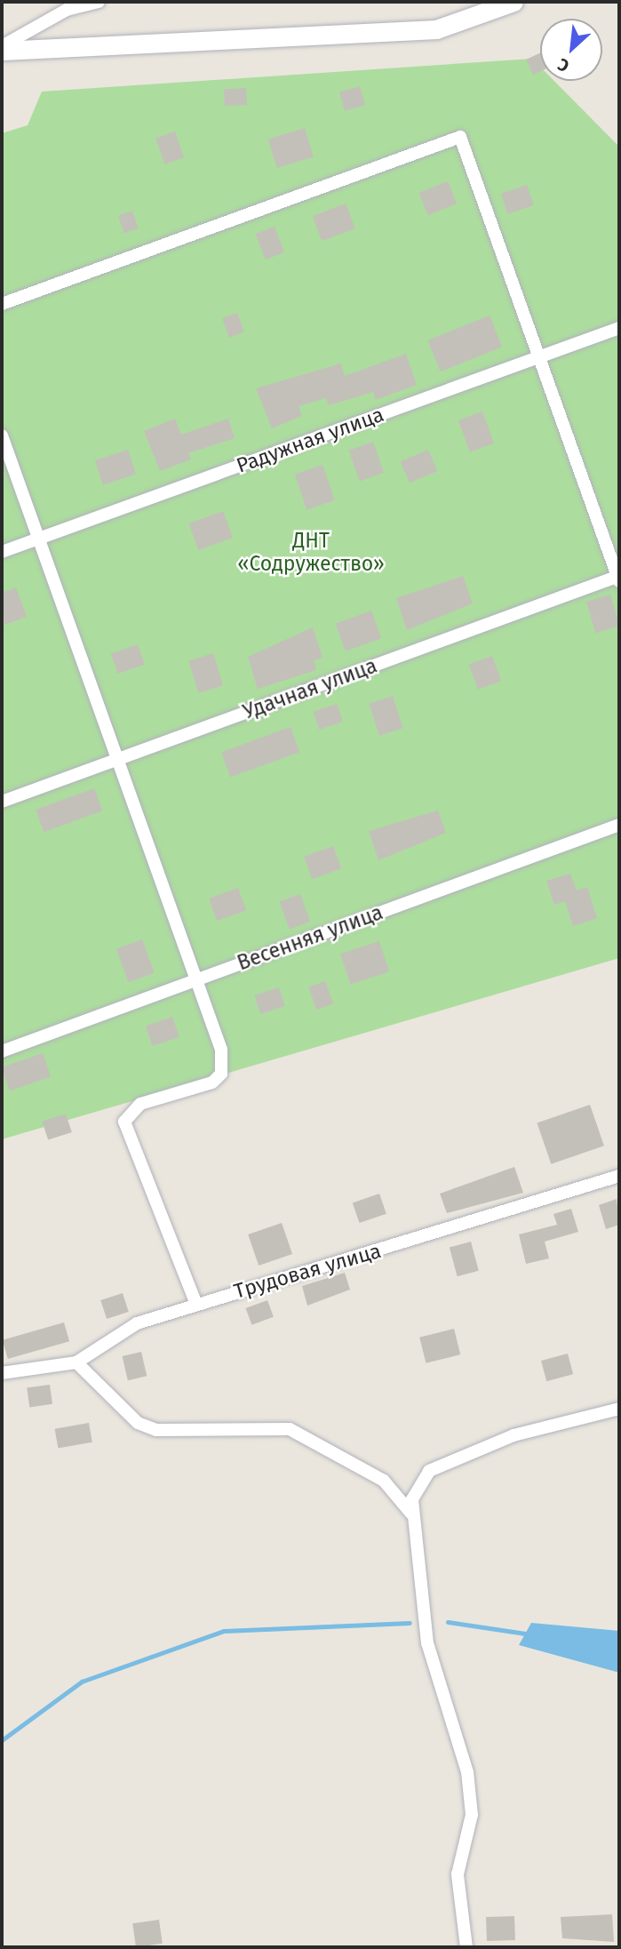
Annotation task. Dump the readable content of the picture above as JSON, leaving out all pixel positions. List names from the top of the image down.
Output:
{
  "streets": {
    "street": [
      "Радужная улица",
      "Удачная улица",
      "Весенняя улица",
      "Трудовая улица"
    ]
  },
  "parks": ["ДНТ «Содружество»"],
  "north": "bottom left"
}
